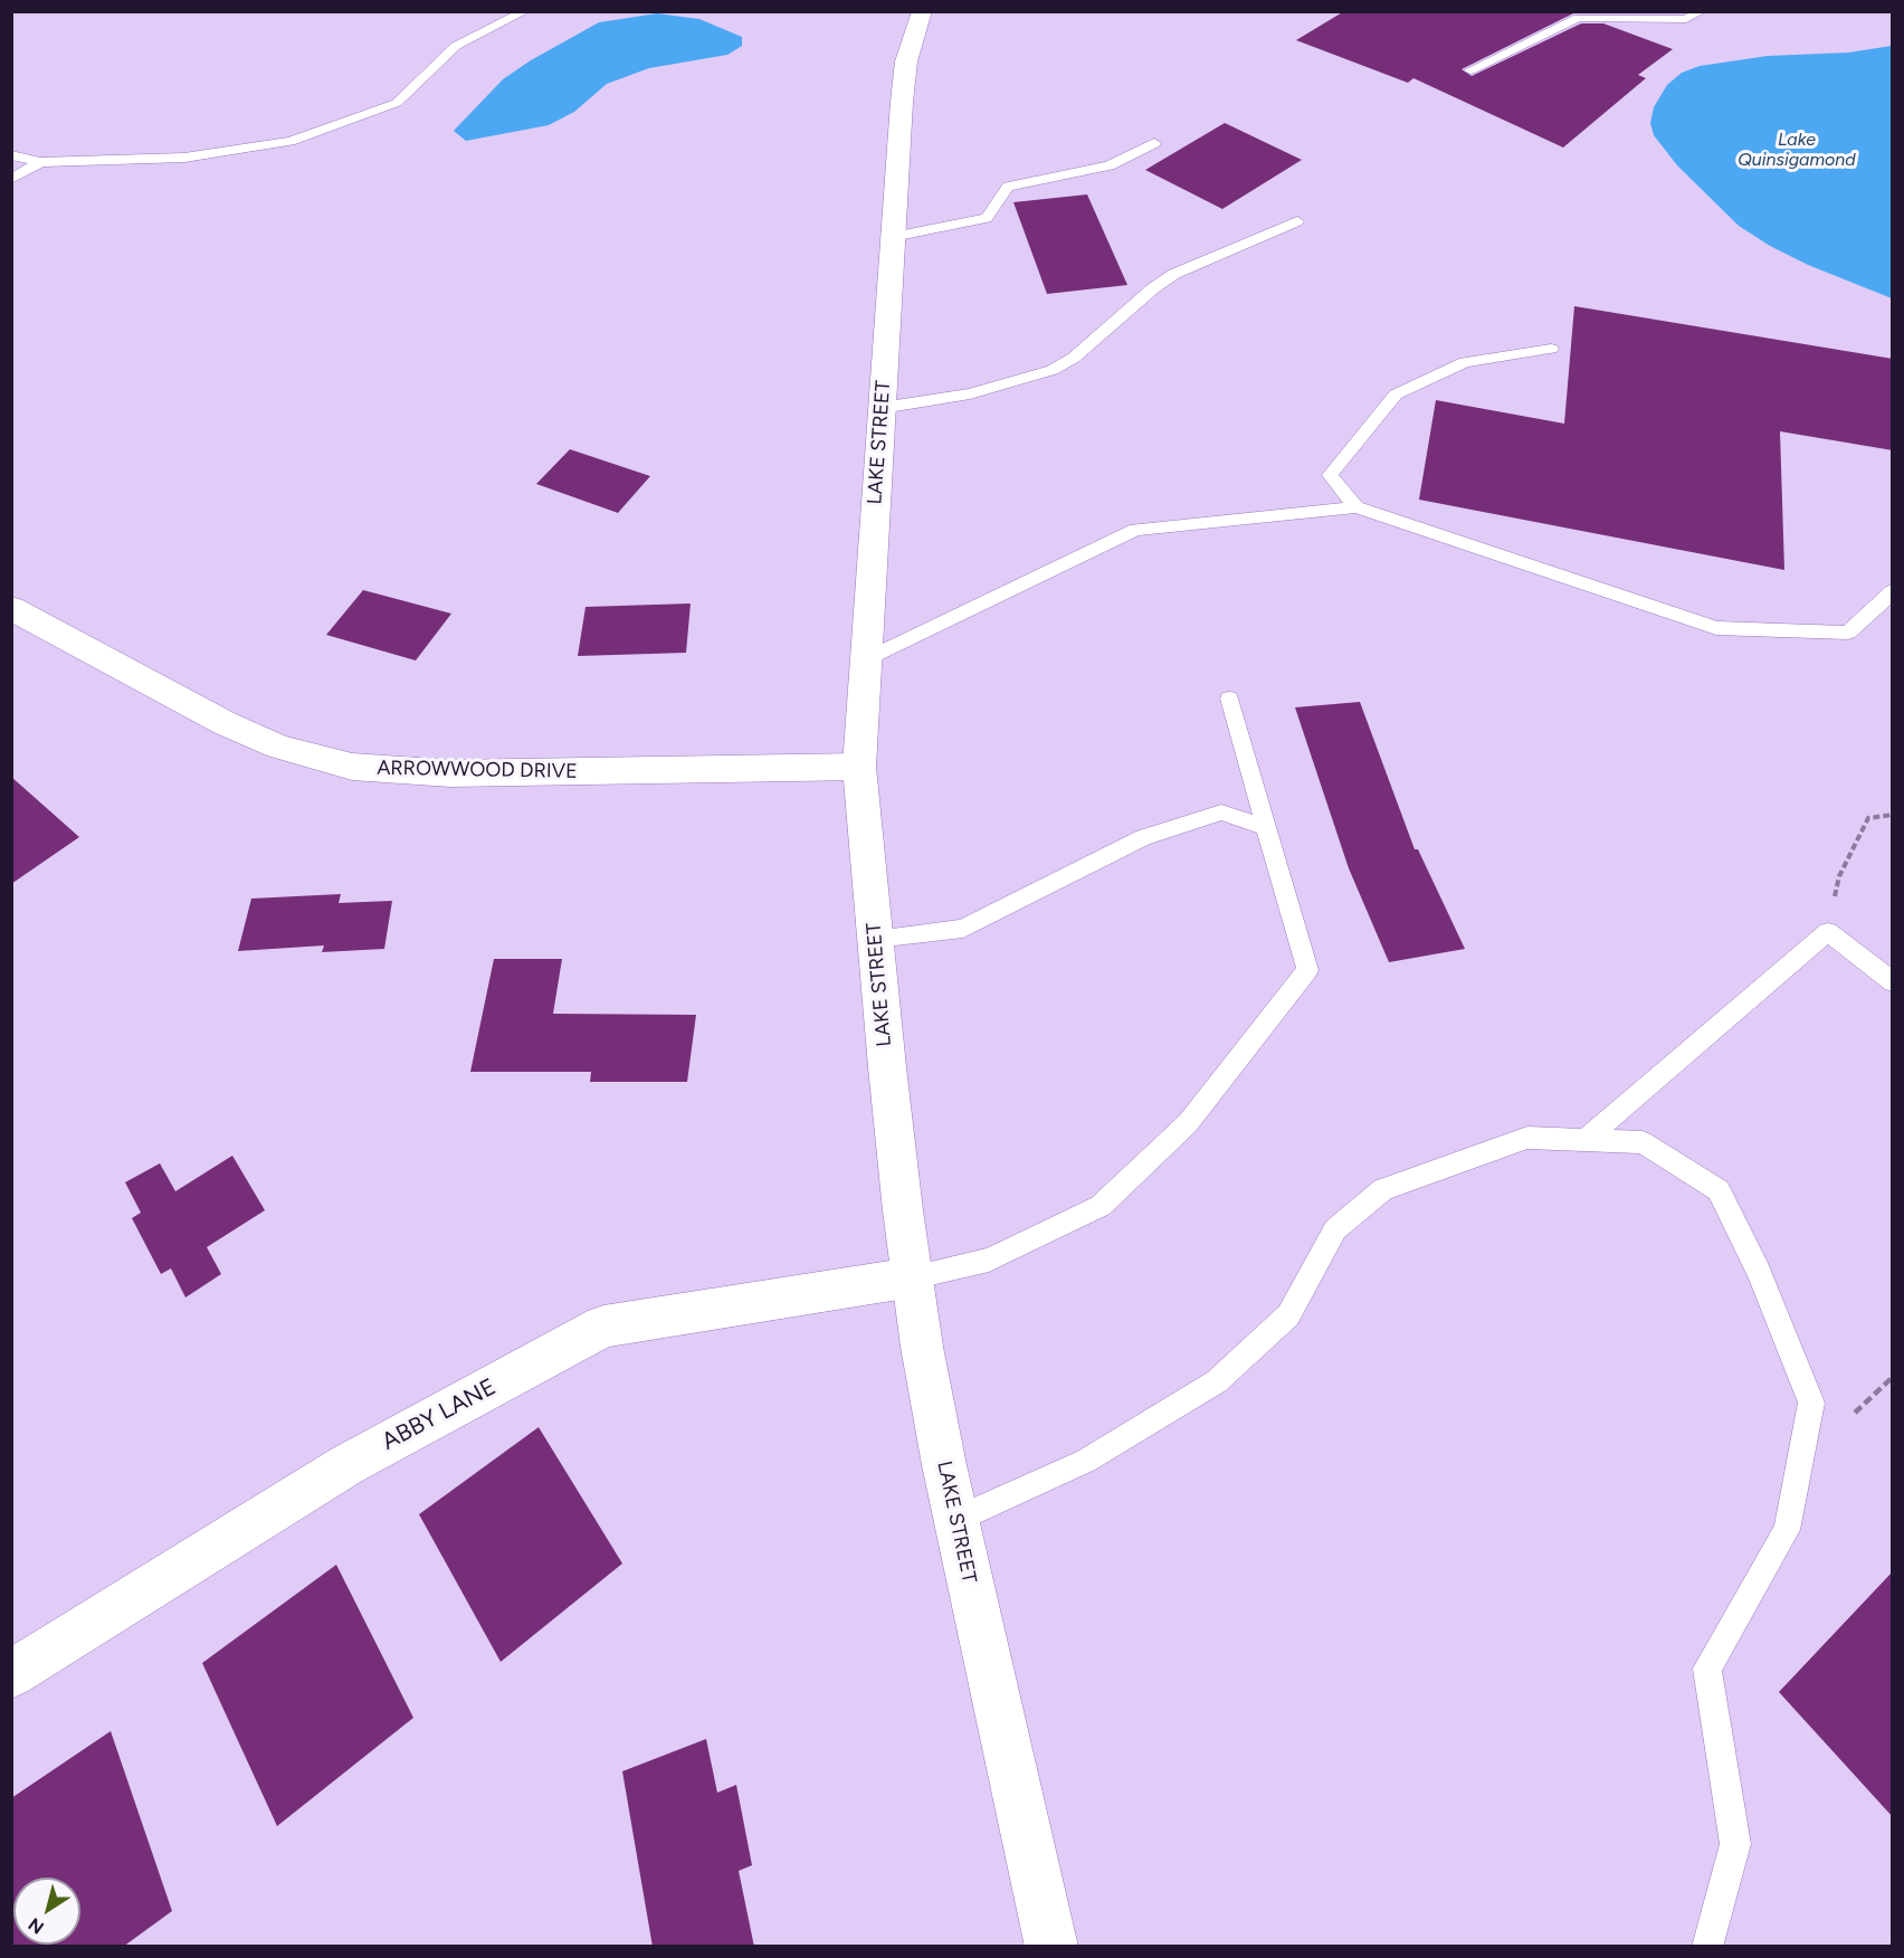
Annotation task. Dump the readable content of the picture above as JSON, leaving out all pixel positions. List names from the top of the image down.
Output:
{
  "streets": {
    "main road": ["LAKE STREET", "ARROWWOOD DRIVE", "ABBY LANE"]
  },
  "crossings": [
    ["LAKE STREET", "ARROWWOOD DRIVE"],
    ["LAKE STREET", "ABBY LANE"]
  ],
  "water": ["Lake Quinsigamond"],
  "north": "bottom left"
}
